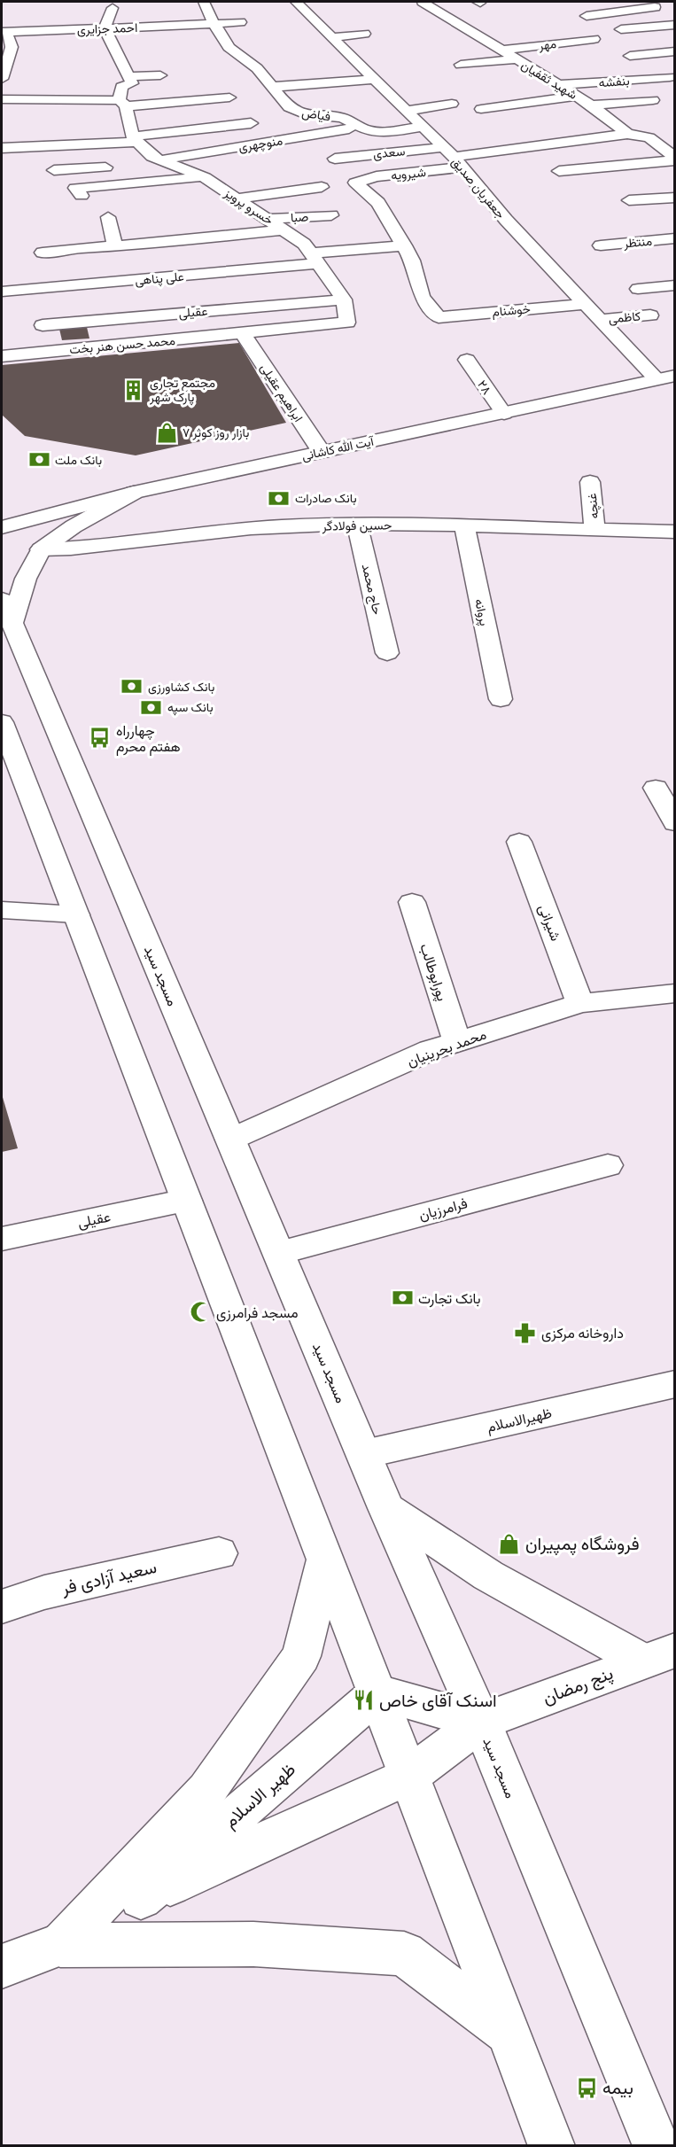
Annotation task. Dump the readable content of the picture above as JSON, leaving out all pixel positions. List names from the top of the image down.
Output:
{
  "streets": {
    "street": [
      "احمد جزایری",
      "مهر",
      "شهید ثقفیان",
      "بنفشه",
      "فیاض",
      "منوچهری",
      "سعدی",
      "شیرویه",
      "جعفریان صدیق",
      "خسرو پرویز",
      "صبا",
      "منتظر",
      "علی پناهی",
      "خوشنام",
      "عقیلی",
      "کاظمی",
      "محمد حسن هنر بخت",
      "۲۸",
      "ابراهیم عقیلی",
      "آیت الله کاشانی",
      "غنچه",
      "حسین فولادگر",
      "حاج محمد",
      "پروانه",
      "شیرانی",
      "پورابوطالب",
      "مسجد سید",
      "محمد بحرینیان",
      "فرامرزیان",
      "ظهیرالاسلام",
      "سعید آزادی فر",
      "پنج رمضان",
      "ظهیر الاسلام"
    ]
  },
  "crossings": [
    ["احمد جزایری", "فیاض"],
    ["مهر", "شهید ثقفیان"],
    ["شهید ثقفیان", "بنفشه"],
    ["فیاض", "منوچهری"],
    ["فیاض", "جعفریان صدیق"],
    ["منوچهری", "خسرو پرویز"],
    ["سعدی", "شیرویه"],
    ["سعدی", "جعفریان صدیق"],
    ["شیرویه", "جعفریان صدیق"],
    ["شیرویه", "علی پناهی"],
    ["شیرویه", "خوشنام"],
    ["جعفریان صدیق", "خوشنام"],
    ["جعفریان صدیق", "کاظمی"],
    ["جعفریان صدیق", "آیت الله کاشانی"],
    ["خسرو پرویز", "صبا"],
    ["خسرو پرویز", "علی پناهی"],
    ["خسرو پرویز", "عقیلی"],
    ["علی پناهی", "خوشنام"],
    ["محمد حسن هنر بخت", "ابراهیم عقیلی"],
    ["۲۸", "آیت الله کاشانی"],
    ["ابراهیم عقیلی", "آیت الله کاشانی"],
    ["غنچه", "حسین فولادگر"],
    ["حسین فولادگر", "حاج محمد"],
    ["حسین فولادگر", "پروانه"],
    ["شیرانی", "محمد بحرینیان"],
    ["پورابوطالب", "محمد بحرینیان"],
    ["مسجد سید", "محمد بحرینیان"],
    ["مسجد سید", "فرامرزیان"],
    ["مسجد سید", "ظهیرالاسلام"],
    ["مسجد سید", "پنج رمضان"],
    ["پنج رمضان", "ظهیر الاسلام"]
  ],
  "places": {
    "building": ["مجتمع تجاری پارک شهر"],
    "shop": ["بازار روز کوثر ۷", "فروشگاه پمپیران"],
    "bank": [
      "بانک ملت",
      "بانک صادرات",
      "بانک کشاورزی",
      "بانک سپه",
      "بانک تجارت"
    ],
    "bus stop": ["چهارراه هفتم محرم", "بیمه"],
    "mosque": ["مسجد فرامرزی"],
    "pharmacy": ["داروخانه مرکزی"],
    "restaurant": ["اسنک آقای خاص"]
  }
}
